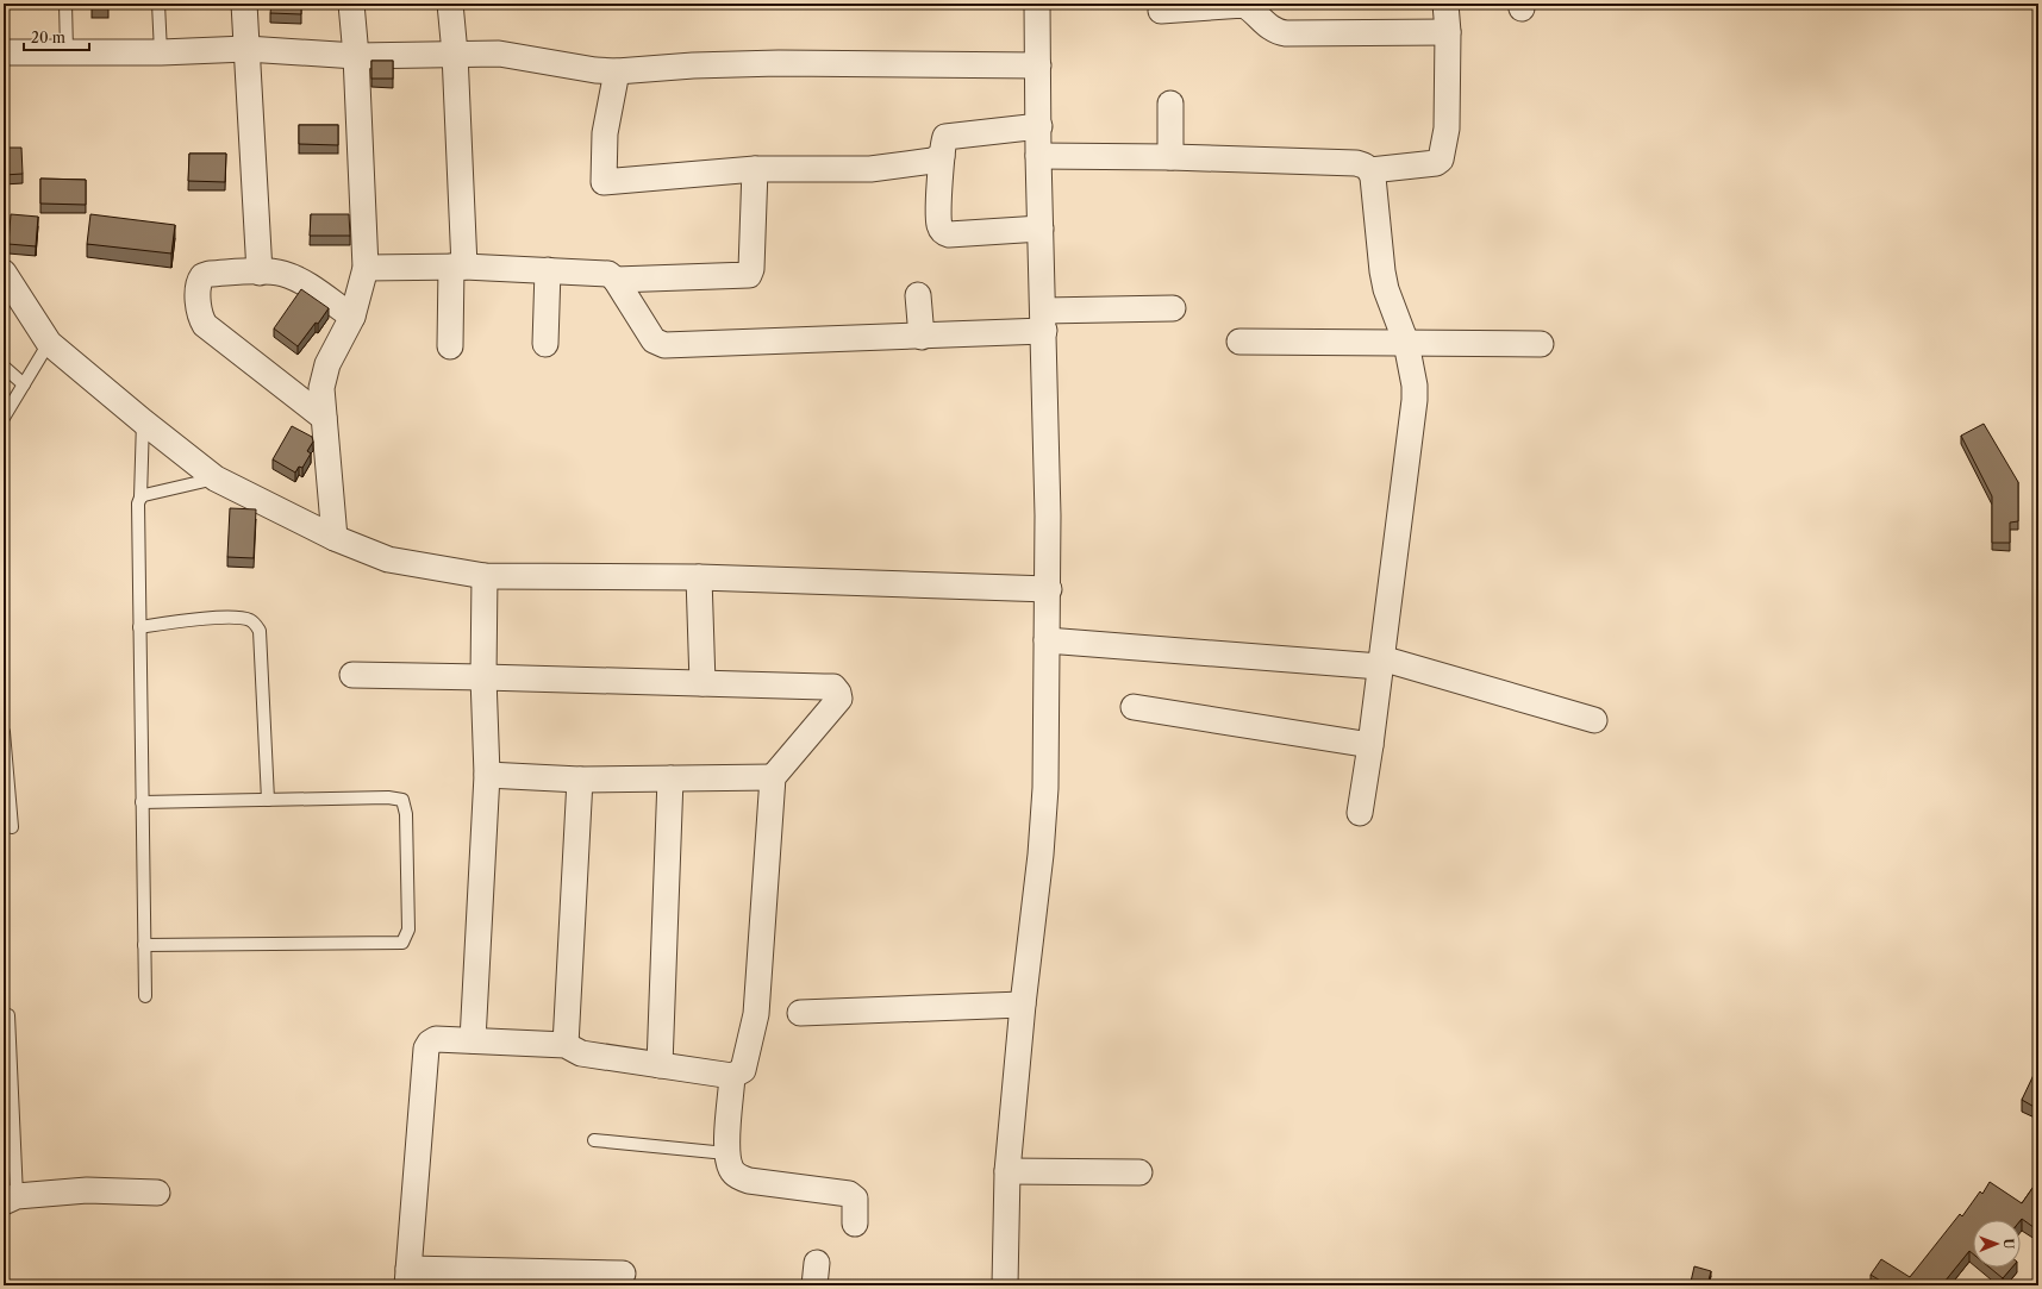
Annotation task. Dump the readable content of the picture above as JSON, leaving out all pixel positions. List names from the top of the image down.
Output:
{
  "scale_bar": "20 m",
  "north": "right"
}
